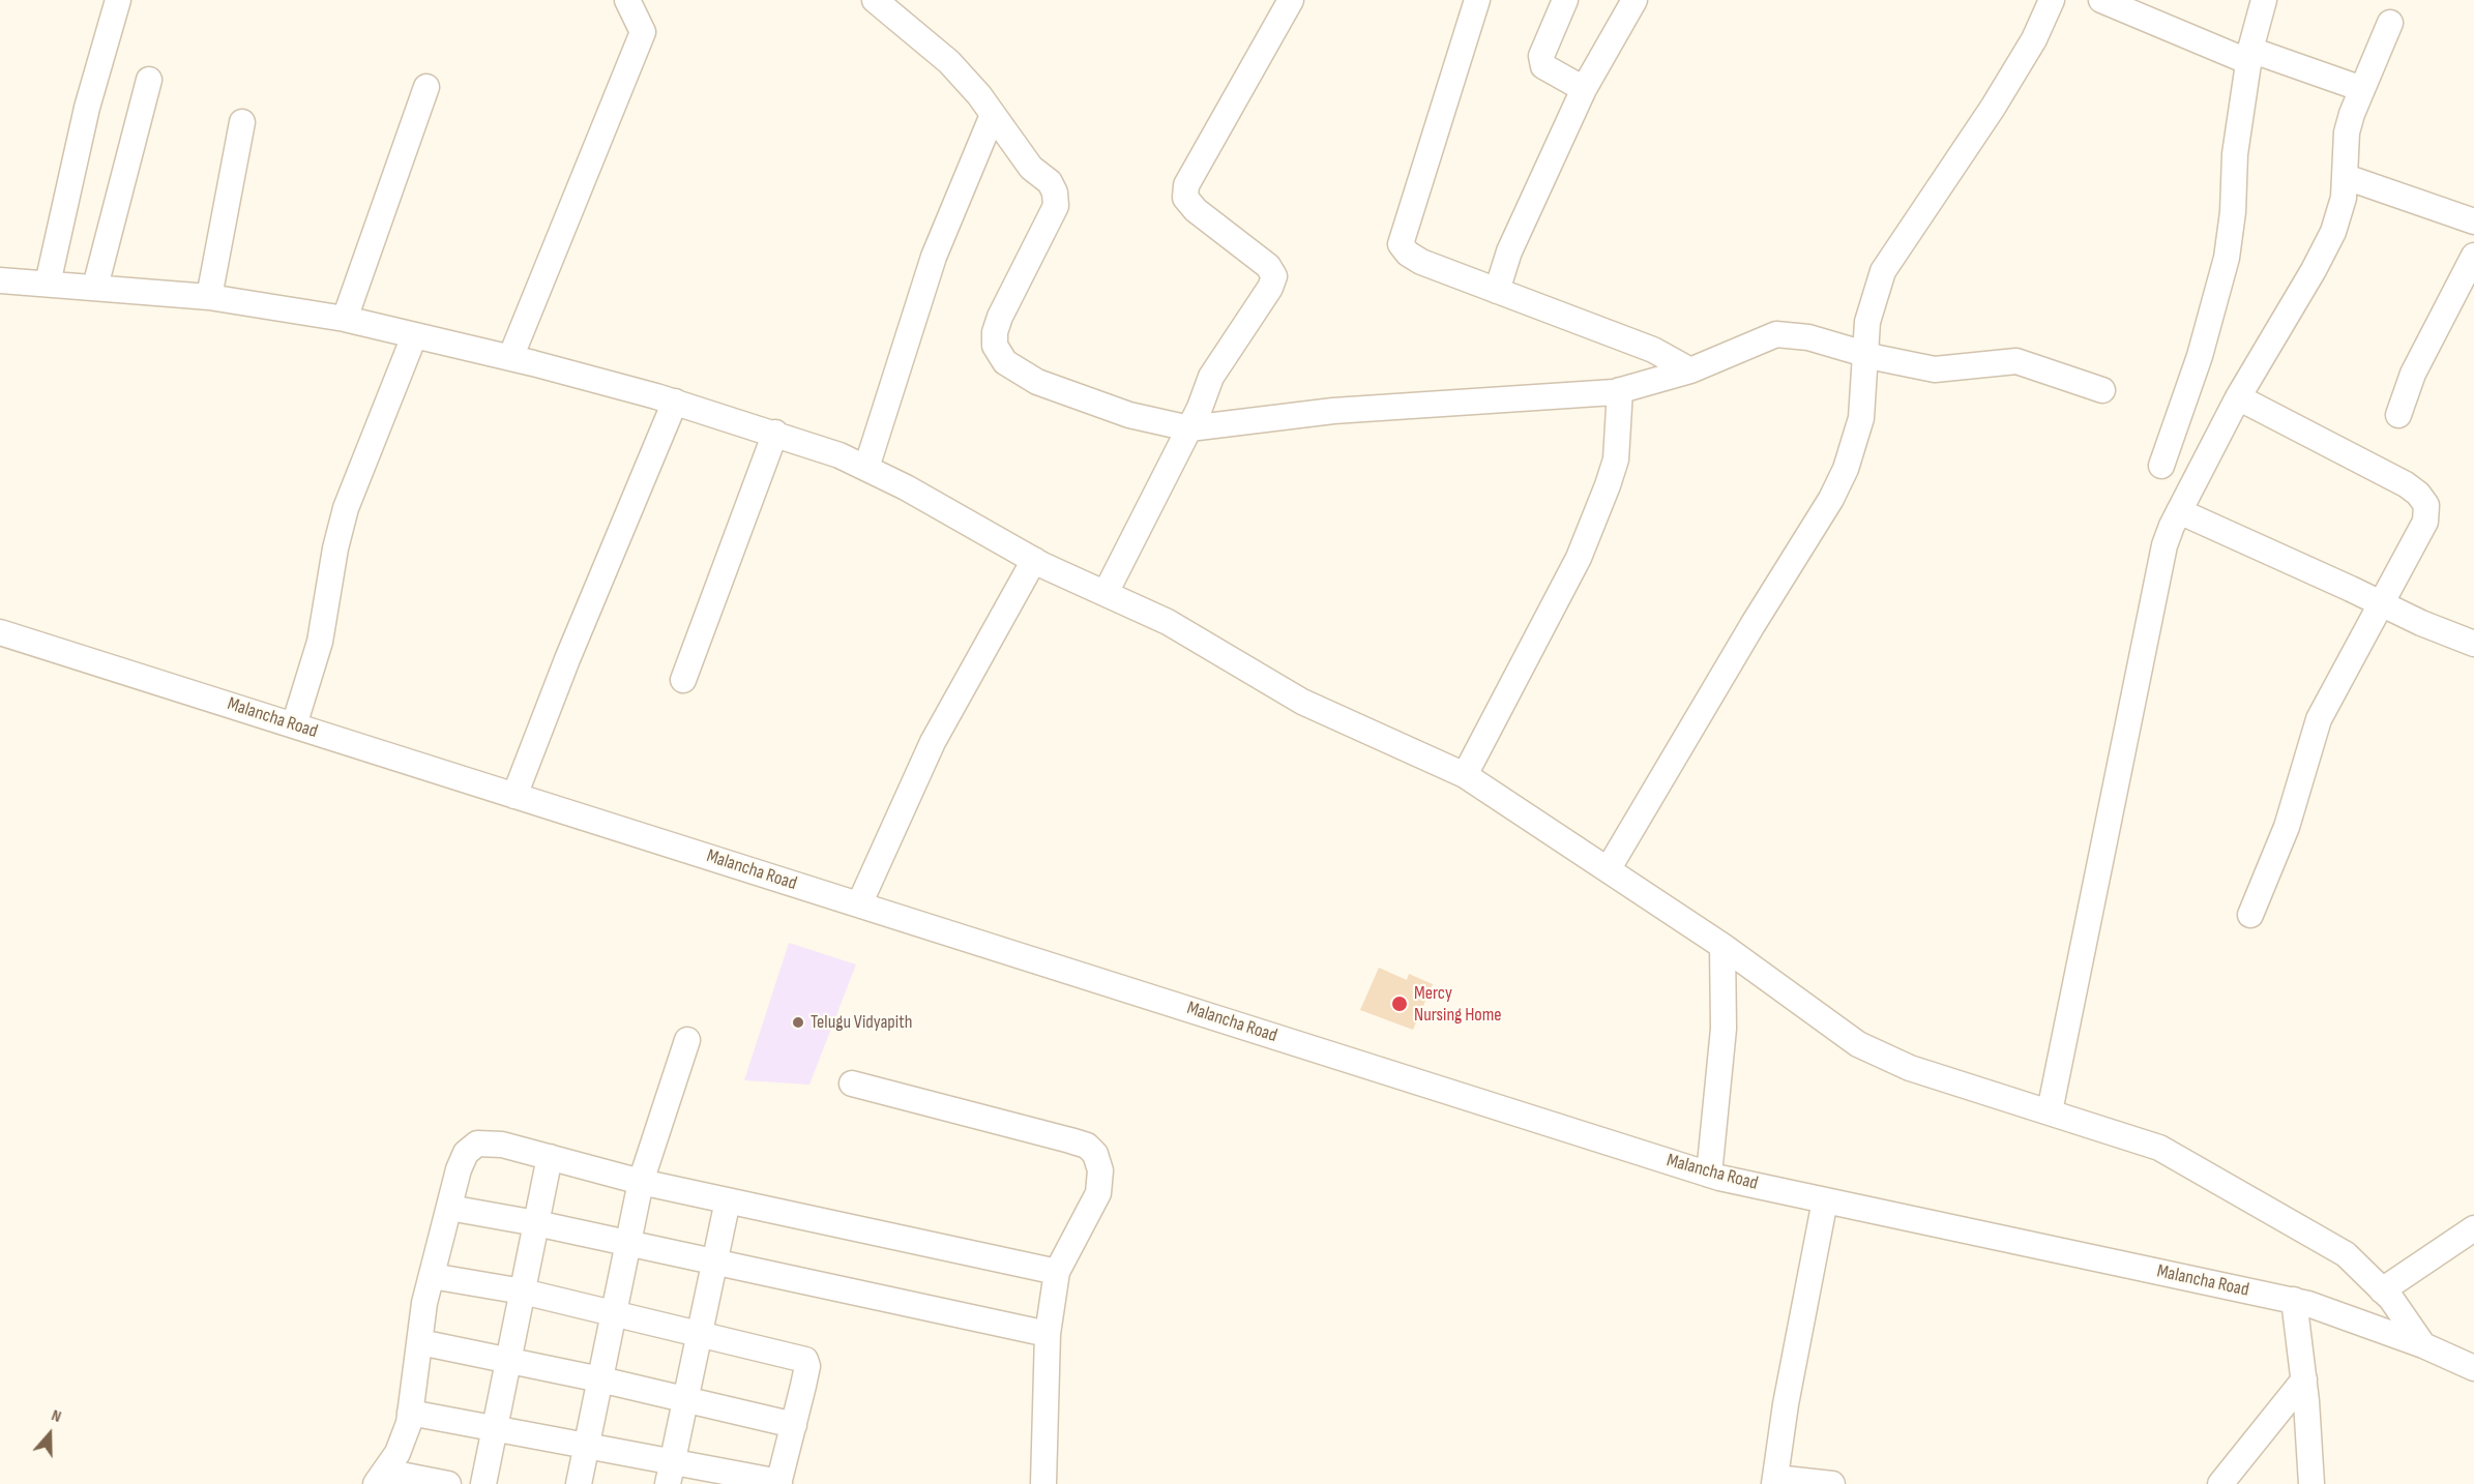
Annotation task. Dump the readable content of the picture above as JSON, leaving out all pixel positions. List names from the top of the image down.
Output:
{
  "streets": {
    "street": ["Malancha Road"]
  },
  "places": ["Mercy Nursing Home", "Telugu Vidyapith"],
  "north": "top"
}
